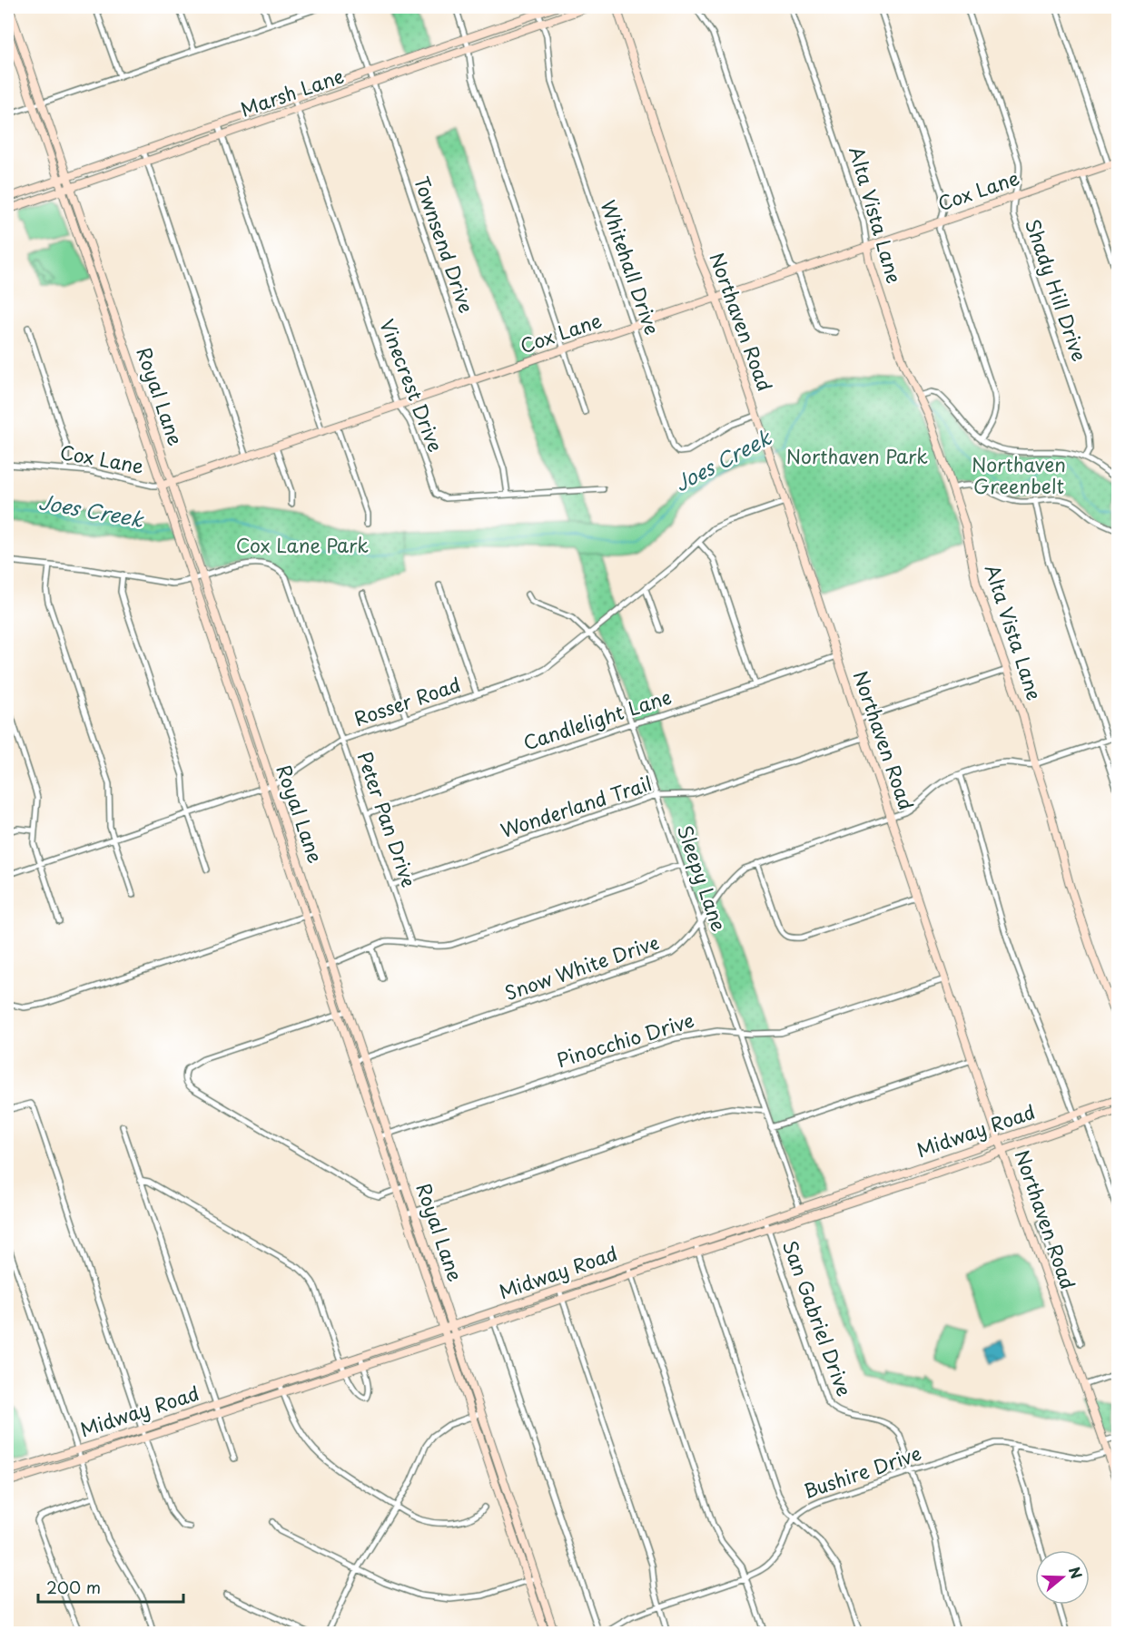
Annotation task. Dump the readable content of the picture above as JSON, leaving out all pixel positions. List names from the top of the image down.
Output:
{
  "streets": {
    "main road": [
      "Marsh Lane",
      "Cox Lane",
      "Alta Vista Lane",
      "Northaven Road",
      "Royal Lane",
      "Midway Road"
    ],
    "street": [
      "Townsend Drive",
      "Whitehall Drive",
      "Shady Hill Drive",
      "Vinecrest Drive",
      "Rosser Road",
      "Candlelight Lane",
      "Wonderland Trail",
      "Peter Pan Drive",
      "Sleepy Lane",
      "Snow White Drive",
      "Pinocchio Drive",
      "San Gabriel Drive",
      "Bushire Drive"
    ]
  },
  "crossings": [
    ["Marsh Lane", "Townsend Drive"],
    ["Marsh Lane", "Whitehall Drive"],
    ["Marsh Lane", "Vinecrest Drive"],
    ["Marsh Lane", "Royal Lane"],
    ["Cox Lane", "Alta Vista Lane"],
    ["Cox Lane", "Townsend Drive"],
    ["Cox Lane", "Whitehall Drive"],
    ["Cox Lane", "Shady Hill Drive"],
    ["Cox Lane", "Northaven Road"],
    ["Cox Lane", "Vinecrest Drive"],
    ["Cox Lane", "Royal Lane"],
    ["Alta Vista Lane", "Snow White Drive"],
    ["Townsend Drive", "Vinecrest Drive"],
    ["Whitehall Drive", "Northaven Road"],
    ["Northaven Road", "Rosser Road"],
    ["Northaven Road", "Candlelight Lane"],
    ["Northaven Road", "Wonderland Trail"],
    ["Northaven Road", "Snow White Drive"],
    ["Northaven Road", "Pinocchio Drive"],
    ["Northaven Road", "Midway Road"],
    ["Northaven Road", "Bushire Drive"],
    ["Royal Lane", "Rosser Road"],
    ["Royal Lane", "Peter Pan Drive"],
    ["Royal Lane", "Snow White Drive"],
    ["Royal Lane", "Pinocchio Drive"],
    ["Royal Lane", "Midway Road"],
    ["Rosser Road", "Peter Pan Drive"],
    ["Rosser Road", "Sleepy Lane"],
    ["Candlelight Lane", "Peter Pan Drive"],
    ["Candlelight Lane", "Sleepy Lane"],
    ["Wonderland Trail", "Peter Pan Drive"],
    ["Wonderland Trail", "Sleepy Lane"],
    ["Sleepy Lane", "Snow White Drive"],
    ["Sleepy Lane", "Pinocchio Drive"],
    ["Sleepy Lane", "Midway Road"],
    ["Midway Road", "San Gabriel Drive"],
    ["San Gabriel Drive", "Bushire Drive"]
  ],
  "water": ["Joes Creek"],
  "parks": ["Northaven Park", "Northaven Greenbelt", "Cox Lane Park"],
  "scale_bar": "200 m",
  "north": "right"
}
